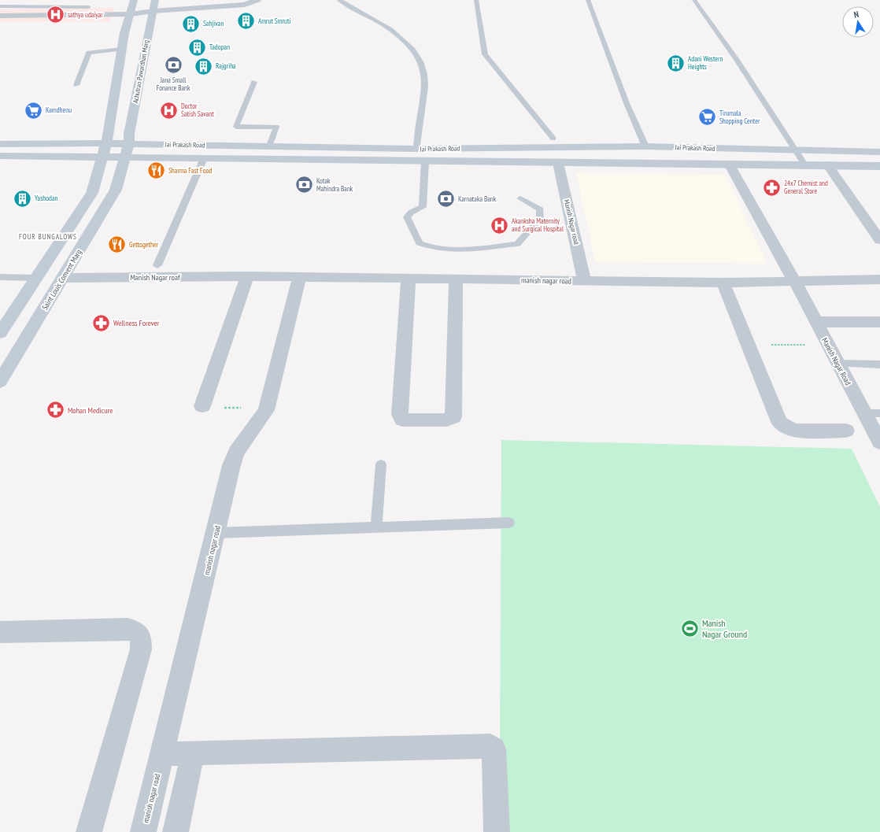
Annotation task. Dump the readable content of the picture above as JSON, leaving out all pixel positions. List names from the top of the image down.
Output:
{
  "streets": {
    "main road": ["Achutrao Pawardhan Marg", "Jai Prakash Road", "Saint Louis Convent Marg"],
    "street": [
      "Manish Nagar road",
      "Manish Nagar roaf",
      "manish nagar road",
      "Manish Nagar Road"
    ]
  },
  "crossings": [
    ["Achutrao Pawardhan Marg", "Jai Prakash Road"],
    ["Achutrao Pawardhan Marg", "Saint Louis Convent Marg"],
    ["Jai Prakash Road", "Manish Nagar road"],
    ["Jai Prakash Road", "Saint Louis Convent Marg"],
    ["Jai Prakash Road", "Manish Nagar Road"],
    ["Manish Nagar road", "manish nagar road"],
    ["Manish Nagar roaf", "Saint Louis Convent Marg"],
    ["manish nagar road", "Manish Nagar Road"]
  ],
  "districts": ["FOUR BUNGALOWS"],
  "places": {
    "hospital": ["sathya udaiyar", "Doctor Satish Savant", "Akanksha Maternity and Surgical Hospital"],
    "building": [
      "Amrut Smruti",
      "Sahjivan",
      "Tadopan",
      "Adani Western Heights",
      "Rajgriha",
      "Yashodan"
    ],
    "bank": ["Jana Small Fonance Bank", "Kotak Mahindra Bank", "Karnataka Bank"],
    "supermarket": ["Kamdhenu", "Tirumala Shopping Center"],
    "restaurant": ["Sharma Fast Food", "Gettogether"],
    "pharmacy": ["24x7 Chemist and General Store", "Wellness Forever", "Mohan Medicure"],
    "sports": ["Manish Nagar Ground"]
  },
  "north": "top"
}
